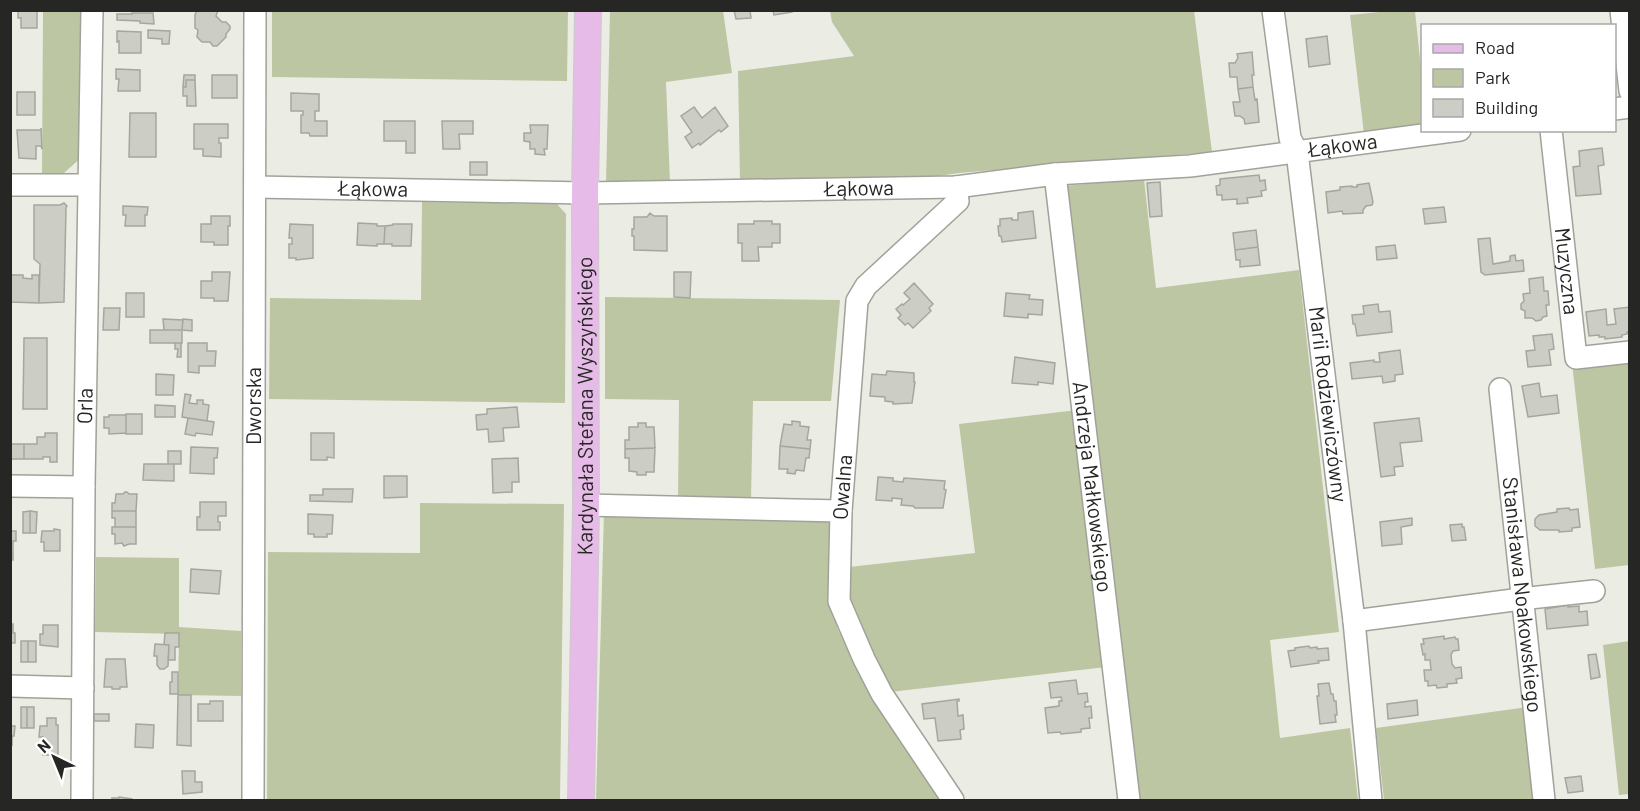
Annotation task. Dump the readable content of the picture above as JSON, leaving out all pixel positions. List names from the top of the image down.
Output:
{
  "streets": {
    "main road": ["Kardynała Stefana Wyszyńskiego"],
    "street": [
      "Łąkowa",
      "Muzyczna",
      "Marii Rodziewiczówny",
      "Orla",
      "Dworska",
      "Andrzeja Małkowskiego",
      "Owalna",
      "Stanisława Noakowskiego"
    ]
  },
  "crossings": [
    ["Łąkowa", "Marii Rodziewiczówny"],
    ["Łąkowa", "Dworska"],
    ["Łąkowa", "Kardynała Stefana Wyszyńskiego"],
    ["Łąkowa", "Andrzeja Małkowskiego"],
    ["Łąkowa", "Owalna"]
  ],
  "legend": ["Road", "Park", "Building"],
  "north": "top left"
}
